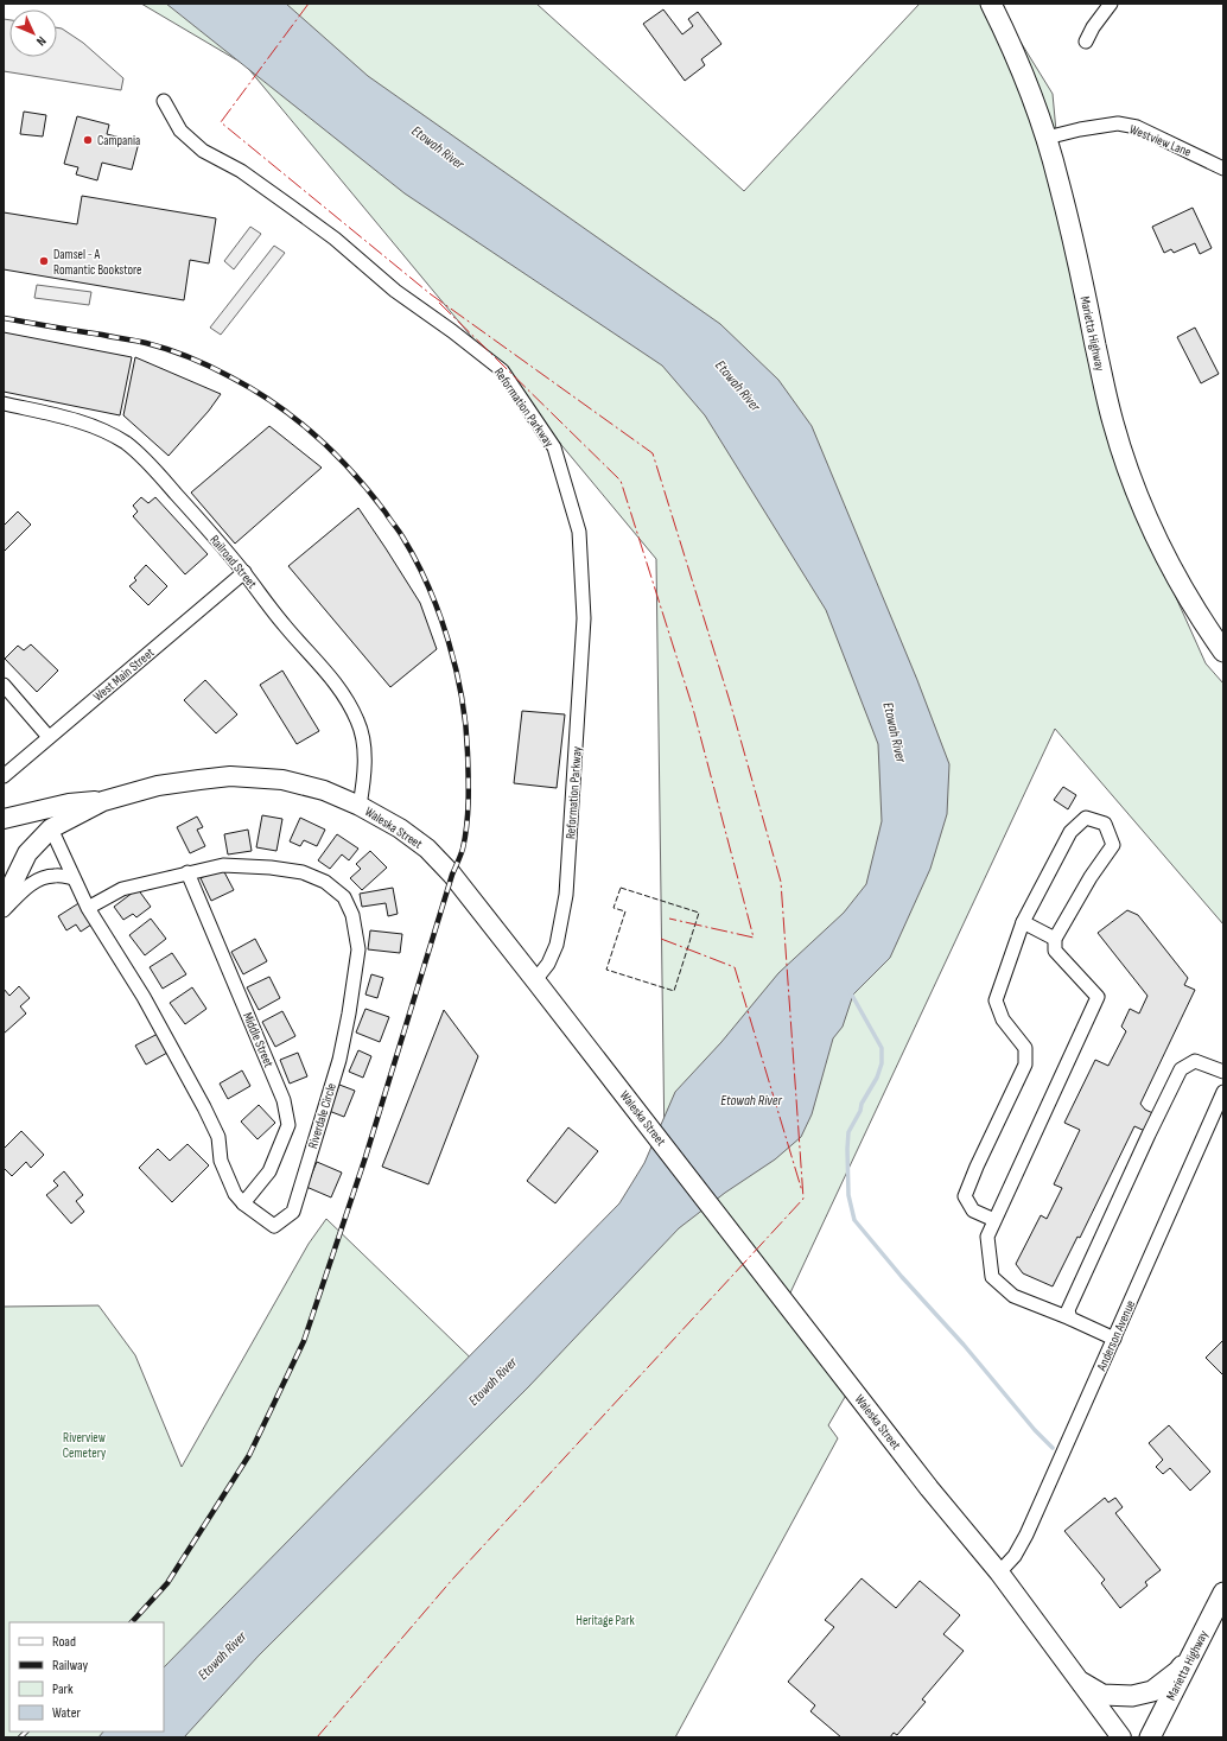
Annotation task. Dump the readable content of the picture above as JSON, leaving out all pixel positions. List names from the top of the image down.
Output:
{
  "streets": {
    "main road": ["Marietta Highway", "Waleska Street"],
    "street": [
      "Westview Lane",
      "Reformation Parkway",
      "Railroad Street",
      "West Main Street",
      "Middle Street",
      "Riverdale Circle",
      "Anderson Avenue"
    ]
  },
  "crossings": [
    ["Westview Lane", "Marietta Highway"],
    ["Reformation Parkway", "Waleska Street"],
    ["Railroad Street", "West Main Street"],
    ["Railroad Street", "Waleska Street"],
    ["Waleska Street", "Anderson Avenue"],
    ["Middle Street", "Riverdale Circle"]
  ],
  "water": ["Etowah River"],
  "parks": ["Riverview Cemetery", "Heritage Park"],
  "places": ["Campania", "Damsel - A Romantic Bookstore"],
  "legend": [
    "Road",
    "Railway",
    "Park",
    "Water"
  ],
  "north": "bottom right"
}
